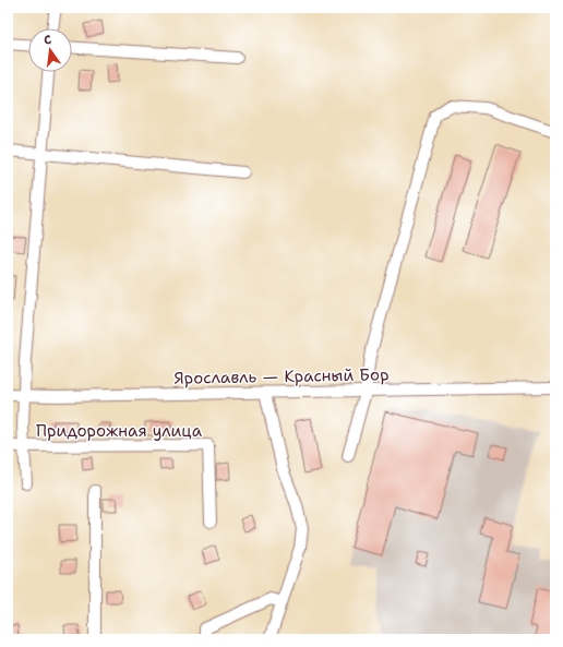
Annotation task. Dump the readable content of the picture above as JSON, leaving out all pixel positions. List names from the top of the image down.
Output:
{
  "streets": {
    "street": ["Ярославль — Красный Бор", "Придорожная улица"]
  },
  "north": "top"
}
